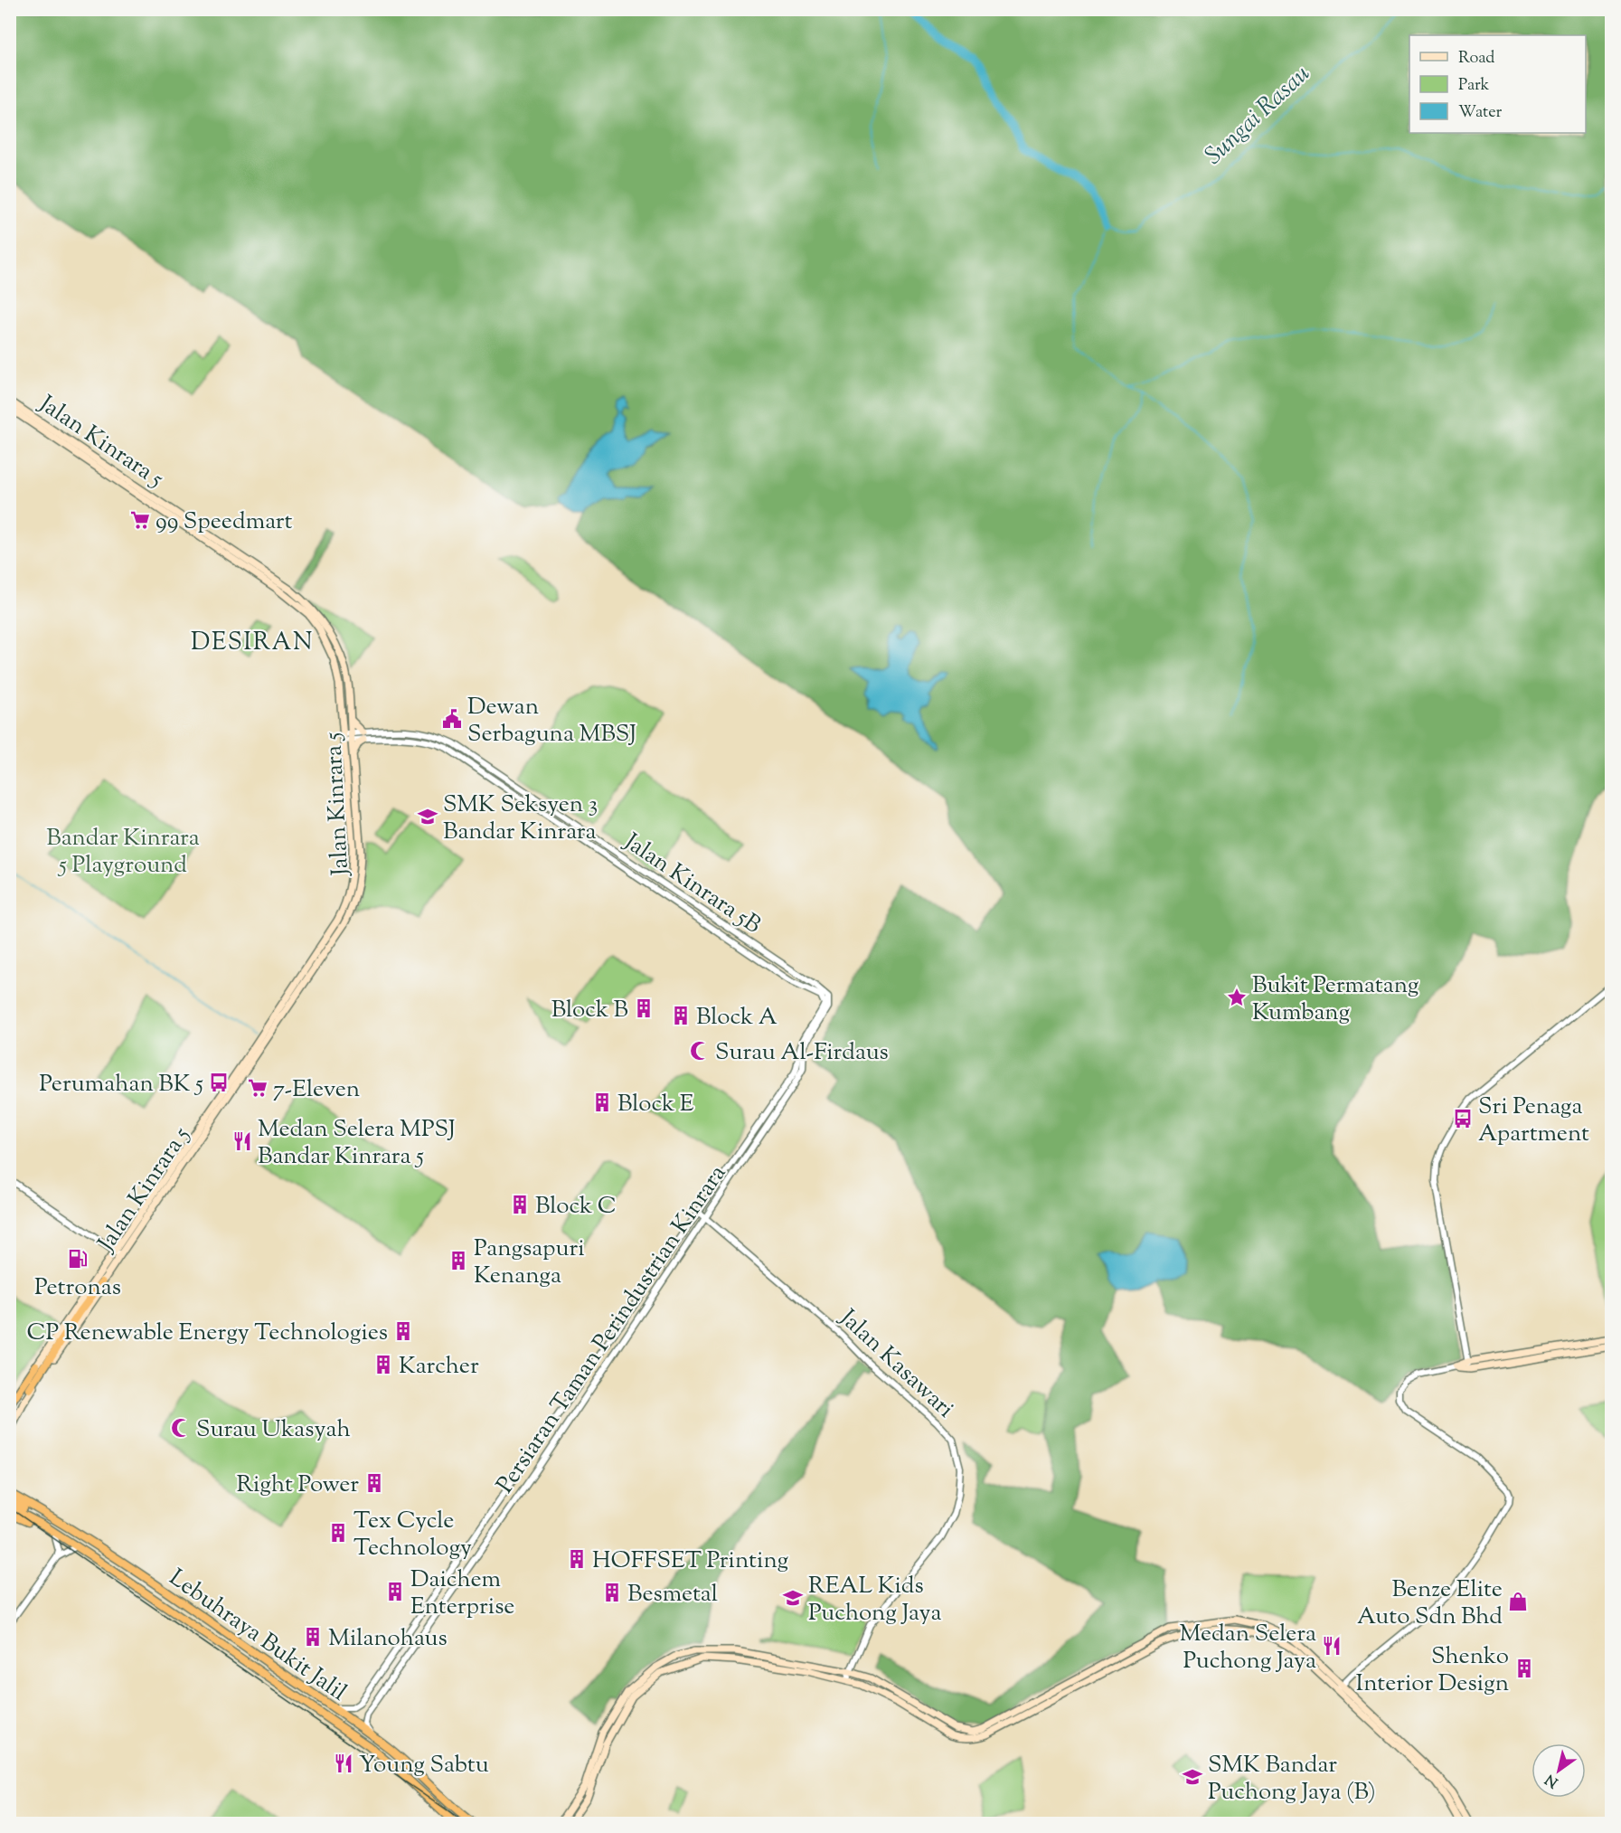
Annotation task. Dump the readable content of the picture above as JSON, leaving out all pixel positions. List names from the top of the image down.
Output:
{
  "streets": {
    "highway": ["Lebuhraya Bukit Jalil"],
    "main road": ["Jalan Kinrara 5"],
    "street": ["Jalan Kinrara 5B", "Persiaran Taman Perindustrian Kinrara", "Jalan Kasawari"]
  },
  "crossings": [
    ["Jalan Kinrara 5", "Jalan Kinrara 5B"],
    ["Jalan Kinrara 5B", "Persiaran Taman Perindustrian Kinrara"],
    ["Persiaran Taman Perindustrian Kinrara", "Jalan Kasawari"],
    ["Persiaran Taman Perindustrian Kinrara", "Lebuhraya Bukit Jalil"]
  ],
  "districts": ["DESIRAN"],
  "water": ["Sungai Rasau"],
  "parks": ["Bandar Kinrara 5 Playground"],
  "places": {
    "supermarket": ["99 Speedmart", "7-Eleven"],
    "public building": ["Dewan Serbaguna MBSJ"],
    "school or university": ["SMK Seksyen 3 Bandar Kinrara", "REAL Kids Puchong Jaya", "SMK Bandar Puchong Jaya (B)"],
    "place": ["Bukit Permatang Kumbang"],
    "building": [
      "Block B",
      "Block A",
      "Block E",
      "Block C",
      "Pangsapuri Kenanga",
      "CP Renewable Energy Technologies",
      "Karcher",
      "Right Power",
      "Tex Cycle Technology",
      "HOFFSET Printing",
      "Daichem Enterprise",
      "Besmetal",
      "Milanohaus",
      "Shenko Interior Design"
    ],
    "mosque": ["Surau Al-Firdaus", "Surau Ukasyah"],
    "bus stop": ["Perumahan BK 5", "Sri Penaga Apartment"],
    "restaurant": ["Medan Selera MPSJ Bandar Kinrara 5", "Medan Selera Puchong Jaya", "Young Sabtu"],
    "fuel station": ["Petronas"],
    "shop": ["Benze Elite Auto Sdn Bhd"]
  },
  "legend": ["Road", "Park", "Water"],
  "north": "bottom left"
}
